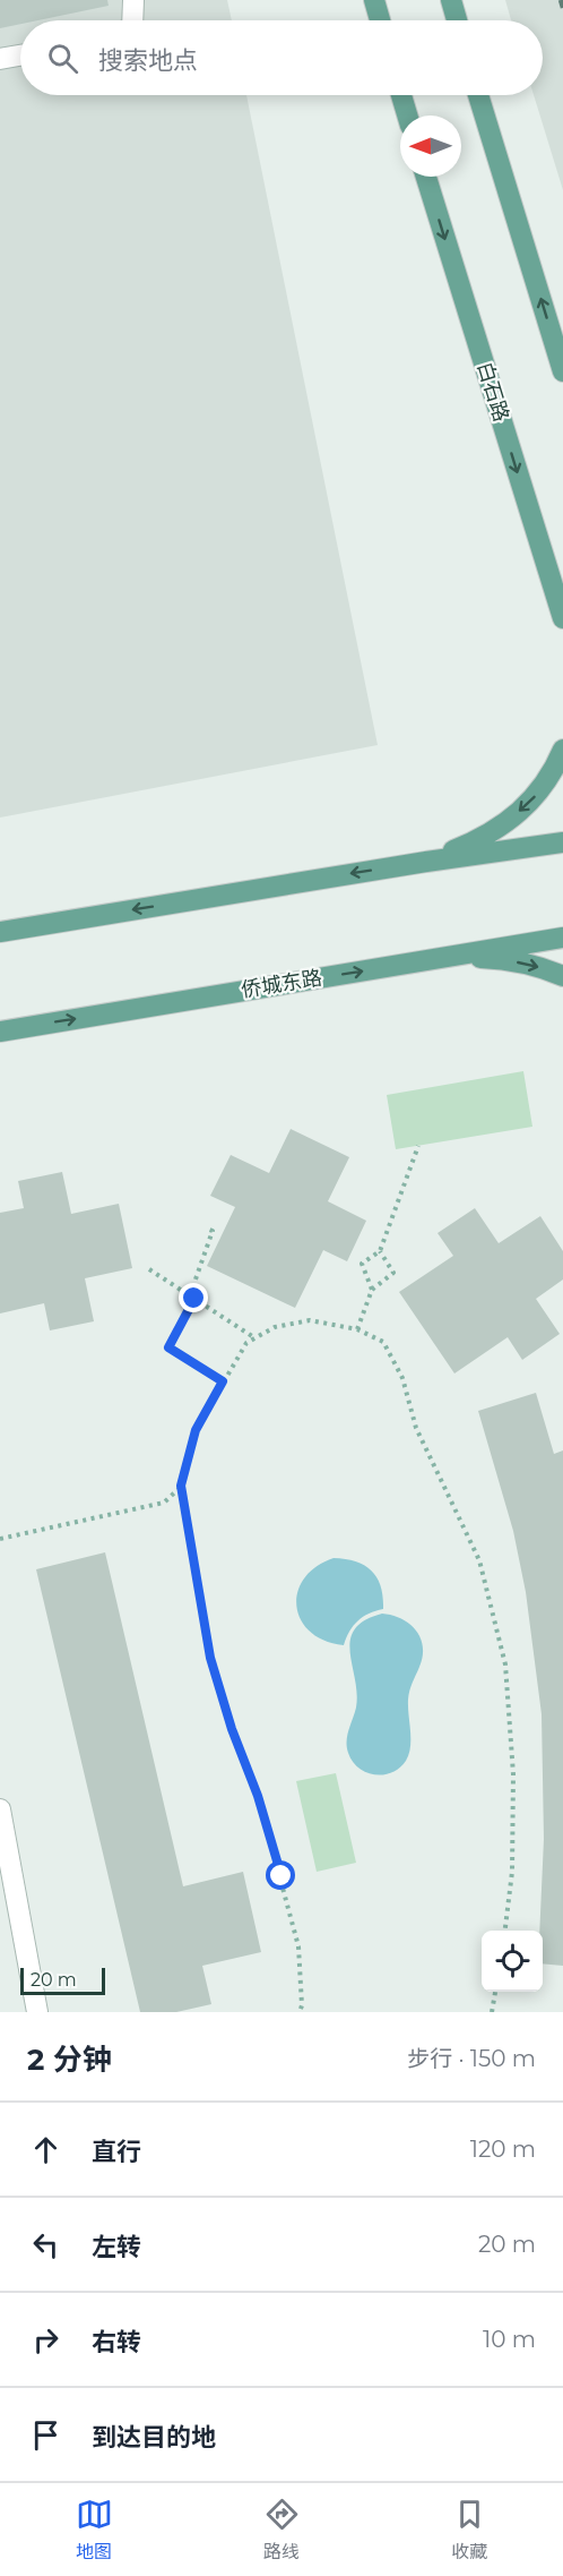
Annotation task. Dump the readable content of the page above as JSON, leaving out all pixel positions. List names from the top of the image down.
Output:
{
  "streets": {
    "main road": ["白石路", "侨城东路"]
  },
  "scale_bar": "20 m",
  "north": "left",
  "page": {
    "search": "搜索地点",
    "scale": "20 m",
    "heading": ["2 分钟", "步行 · 150 m"],
    "list": [
      ["直行", "120 m"],
      ["左转", "20 m"],
      ["右转", "10 m"],
      "到达目的地"
    ],
    "nav": ["地图", "路线", "收藏"]
  }
}
